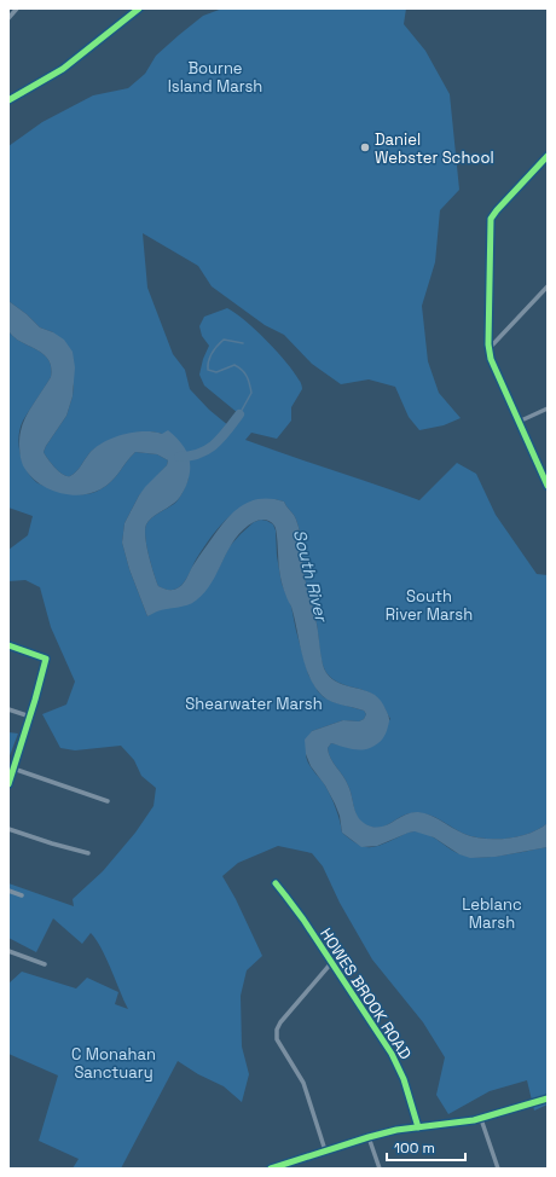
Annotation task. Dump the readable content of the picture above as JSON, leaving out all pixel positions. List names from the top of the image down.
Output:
{
  "streets": {
    "street": ["HOWES BROOK ROAD"]
  },
  "water": ["South River"],
  "parks": [
    "Bourne Island Marsh",
    "South River Marsh",
    "Shearwater Marsh",
    "Leblanc Marsh",
    "C Monahan Sanctuary"
  ],
  "places": ["Daniel Webster School"],
  "scale_bar": "100 m"
}
